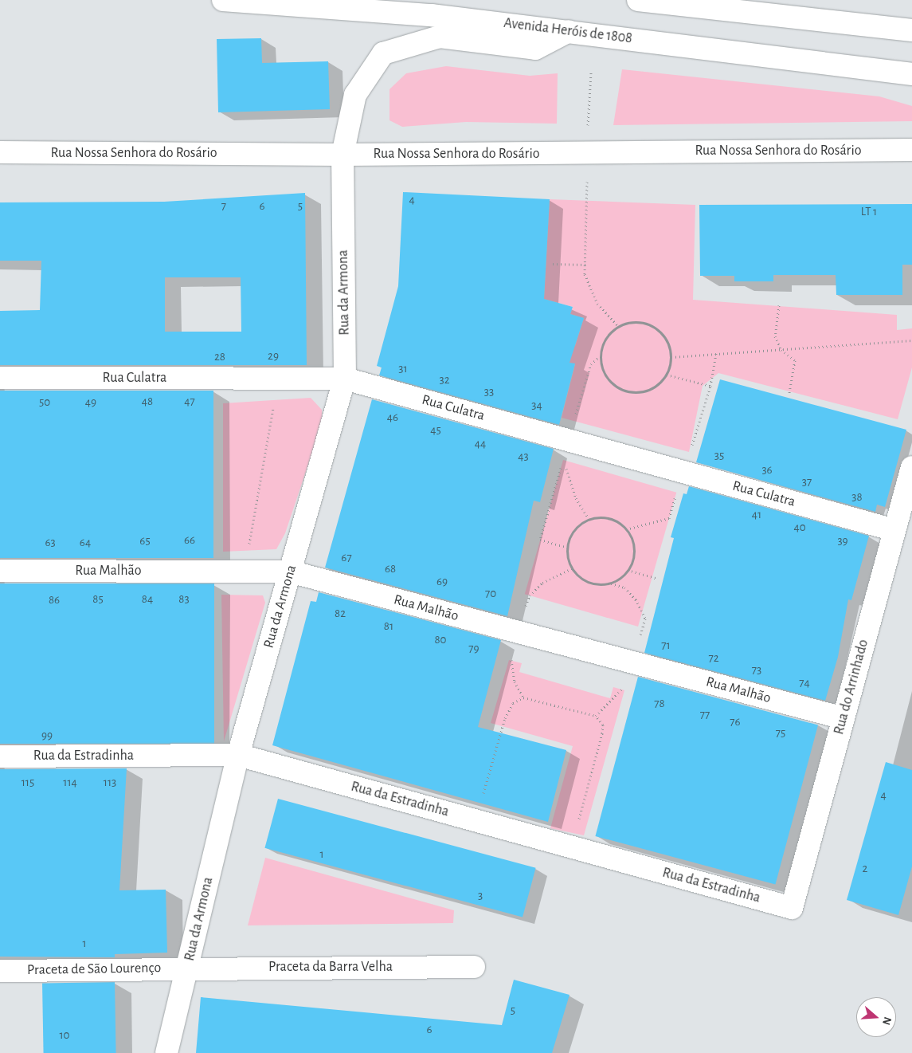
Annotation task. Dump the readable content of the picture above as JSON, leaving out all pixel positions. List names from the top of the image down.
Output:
{
  "streets": {
    "street": [
      "Avenida Heróis de 1808",
      "Rua Nossa Senhora do Rosário",
      "Rua da Armona",
      "Rua Culatra",
      "Rua Malhão",
      "Rua do Arrinhado",
      "Rua da Estradinha",
      "Praceta da Barra Velha",
      "Praceta de São Lourenço"
    ]
  },
  "crossings": [
    ["Avenida Heróis de 1808", "Rua da Armona"],
    ["Rua Nossa Senhora do Rosário", "Rua da Armona"],
    ["Rua da Armona", "Rua Culatra"],
    ["Rua da Armona", "Rua Malhão"],
    ["Rua da Armona", "Rua da Estradinha"],
    ["Rua da Armona", "Praceta da Barra Velha"],
    ["Rua da Armona", "Praceta de São Lourenço"],
    ["Rua Culatra", "Rua do Arrinhado"],
    ["Rua Malhão", "Rua do Arrinhado"],
    ["Rua do Arrinhado", "Rua da Estradinha"],
    ["Praceta da Barra Velha", "Praceta de São Lourenço"]
  ],
  "house_numbers": [
    "4",
    "7",
    "6",
    "5",
    "LT 1",
    "29",
    "28",
    "31",
    "32",
    "33",
    "48",
    "47",
    "50",
    "49",
    "34",
    "46",
    "45",
    "44",
    "35",
    "43",
    "36",
    "37",
    "38",
    "41",
    "40",
    "66",
    "65",
    "39",
    "63",
    "64",
    "67",
    "68",
    "69",
    "70",
    "85",
    "84",
    "83",
    "86",
    "82",
    "81",
    "80",
    "71",
    "79",
    "72",
    "73",
    "74",
    "78",
    "77",
    "76",
    "75",
    "99",
    "115",
    "114",
    "113",
    "4",
    "1",
    "2",
    "3",
    "1",
    "5",
    "6",
    "10"
  ],
  "north": "right"
}
